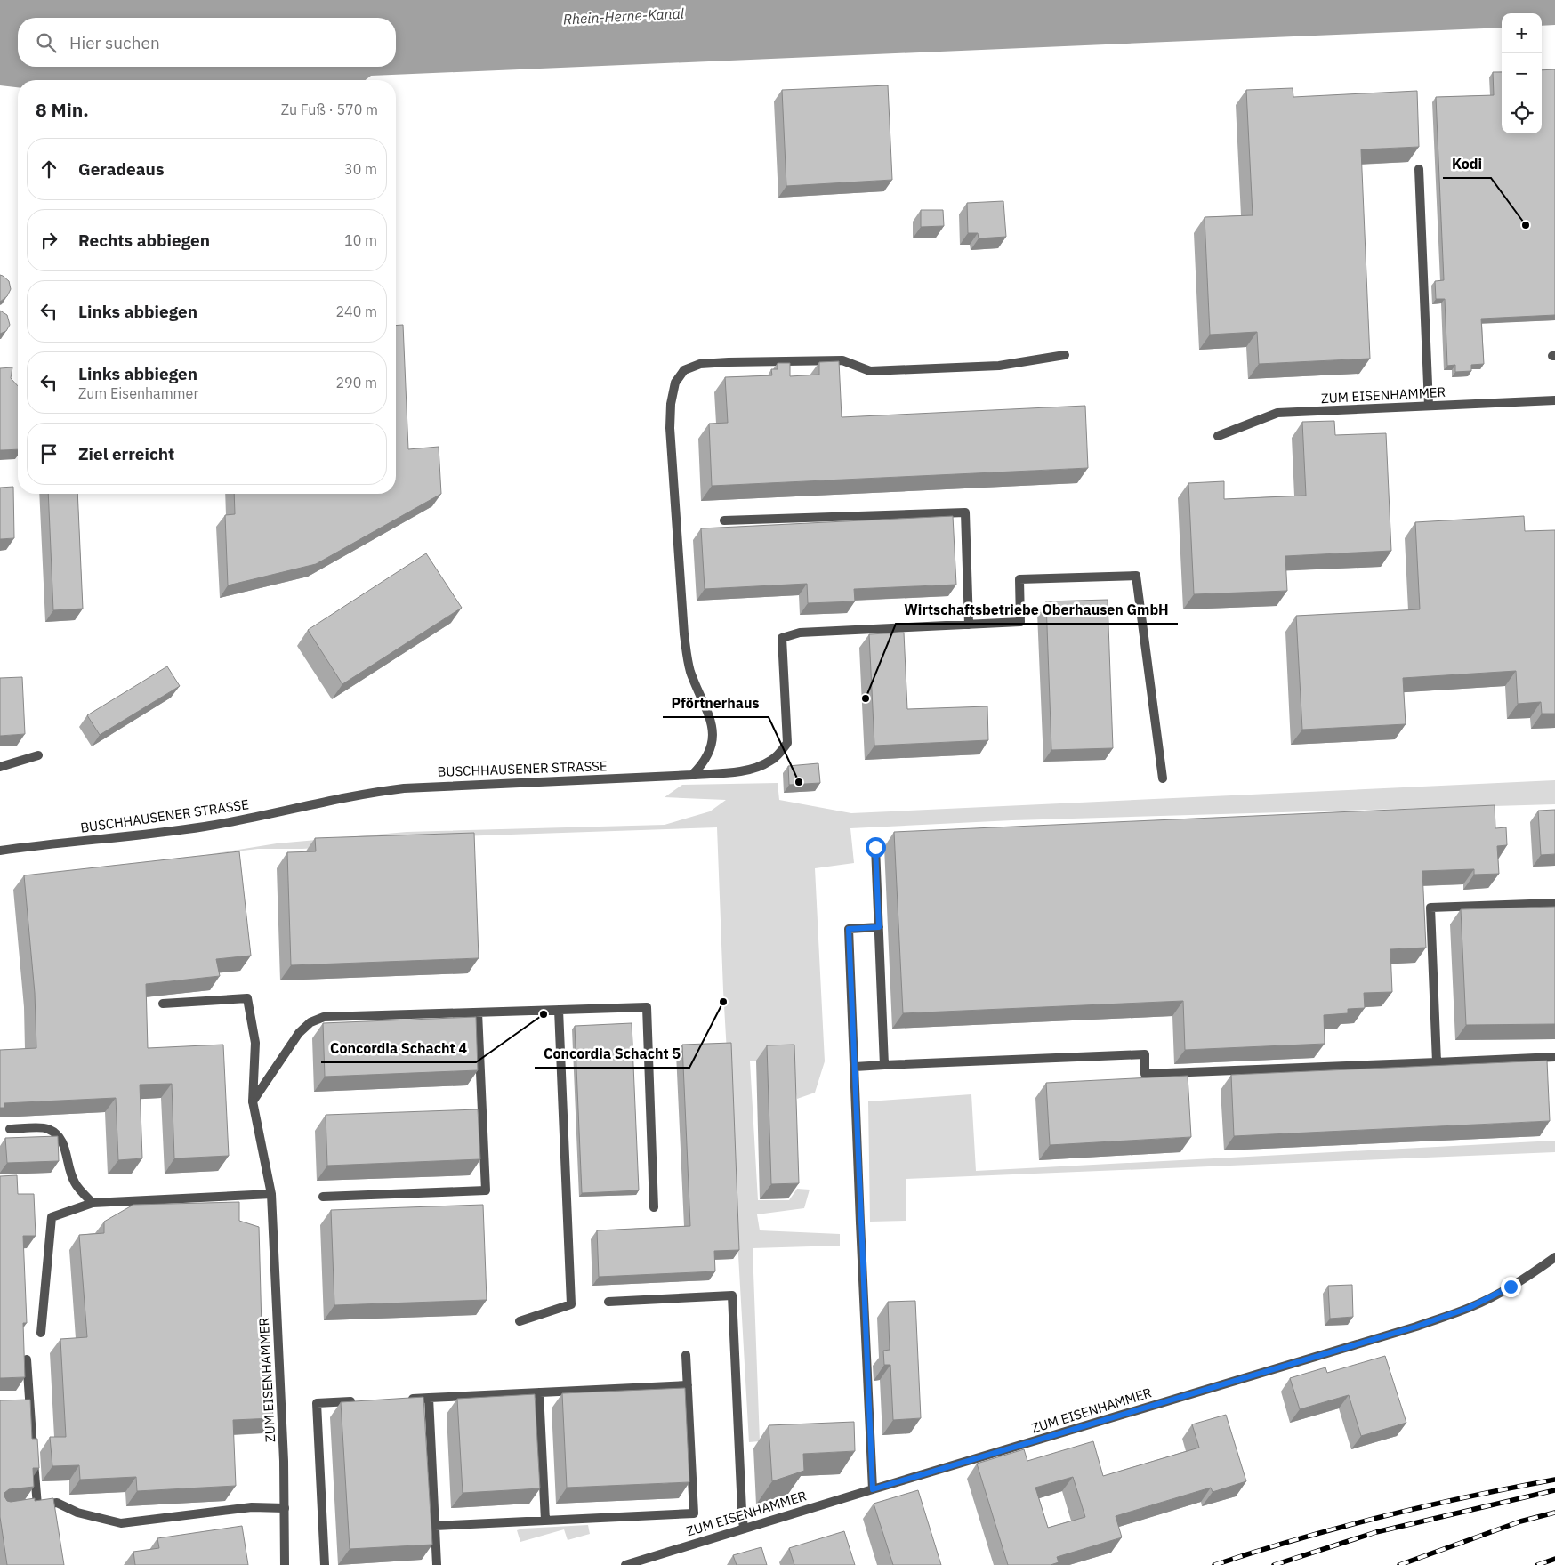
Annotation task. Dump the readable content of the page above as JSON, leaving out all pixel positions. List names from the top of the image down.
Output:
{
  "streets": {
    "street": ["ZUM EISENHAMMER", "BUSCHHAUSENER STRASSE"]
  },
  "water": ["Rhein-Herne-Kanal"],
  "places": [
    "Kodi",
    "Wirtschaftsbetriebe Oberhausen GmbH",
    "Pförtnerhaus",
    "Concordia Schacht 5",
    "Concordia Schacht 4"
  ],
  "page": {
    "map_buttons": ["+", "−"],
    "search": "Hier suchen",
    "heading": ["8 Min.", "Zu Fuß · 570 m"],
    "list": [
      ["Geradeaus", "30 m"],
      ["Rechts abbiegen", "10 m"],
      ["Links abbiegen", "240 m"],
      ["Links abbiegen", "Zum Eisenhammer", "290 m"],
      "Ziel erreicht"
    ]
  }
}
